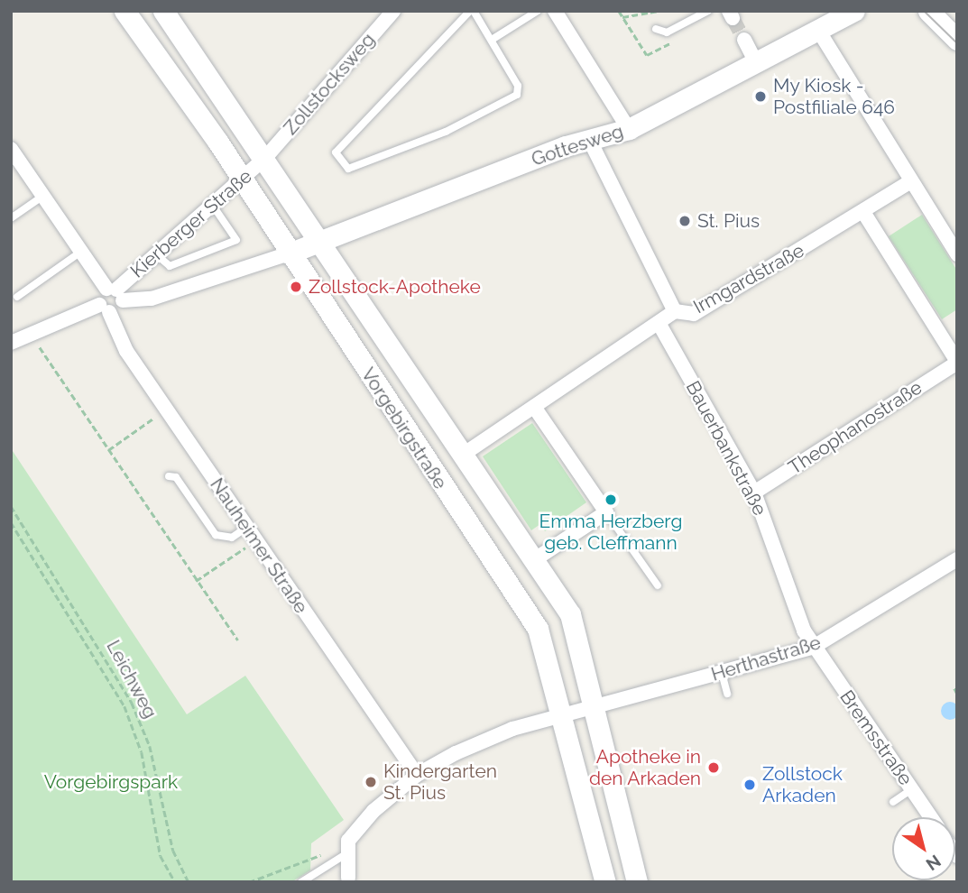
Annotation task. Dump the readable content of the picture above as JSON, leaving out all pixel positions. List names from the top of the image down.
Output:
{
  "streets": {
    "main road": ["Gottesweg", "Vorgebirgstraße"],
    "street": [
      "Zollstocksweg",
      "Kierberger Straße",
      "Irmgardstraße",
      "Theophanostraße",
      "Bauerbankstraße",
      "Nauheimer Straße",
      "Herthastraße",
      "Bremsstraße"
    ],
    "path": ["Leichweg"]
  },
  "crossings": [
    ["Zollstocksweg", "Kierberger Straße"],
    ["Zollstocksweg", "Vorgebirgstraße"],
    ["Gottesweg", "Kierberger Straße"],
    ["Gottesweg", "Vorgebirgstraße"],
    ["Kierberger Straße", "Vorgebirgstraße"],
    ["Kierberger Straße", "Nauheimer Straße"],
    ["Irmgardstraße", "Vorgebirgstraße"],
    ["Irmgardstraße", "Bauerbankstraße"],
    ["Theophanostraße", "Bauerbankstraße"],
    ["Vorgebirgstraße", "Herthastraße"],
    ["Bauerbankstraße", "Herthastraße"],
    ["Bauerbankstraße", "Bremsstraße"],
    ["Nauheimer Straße", "Herthastraße"],
    ["Herthastraße", "Bremsstraße"]
  ],
  "parks": ["Vorgebirgspark"],
  "places": [
    "My Kiosk - Postfiliale 646",
    "St. Pius",
    "Zollstock-Apotheke",
    "Emma Herzberg geb. Cleffmann",
    "Apotheke in den Arkaden",
    "Kindergarten St. Pius",
    "Zollstock Arkaden"
  ],
  "north": "bottom right"
}
